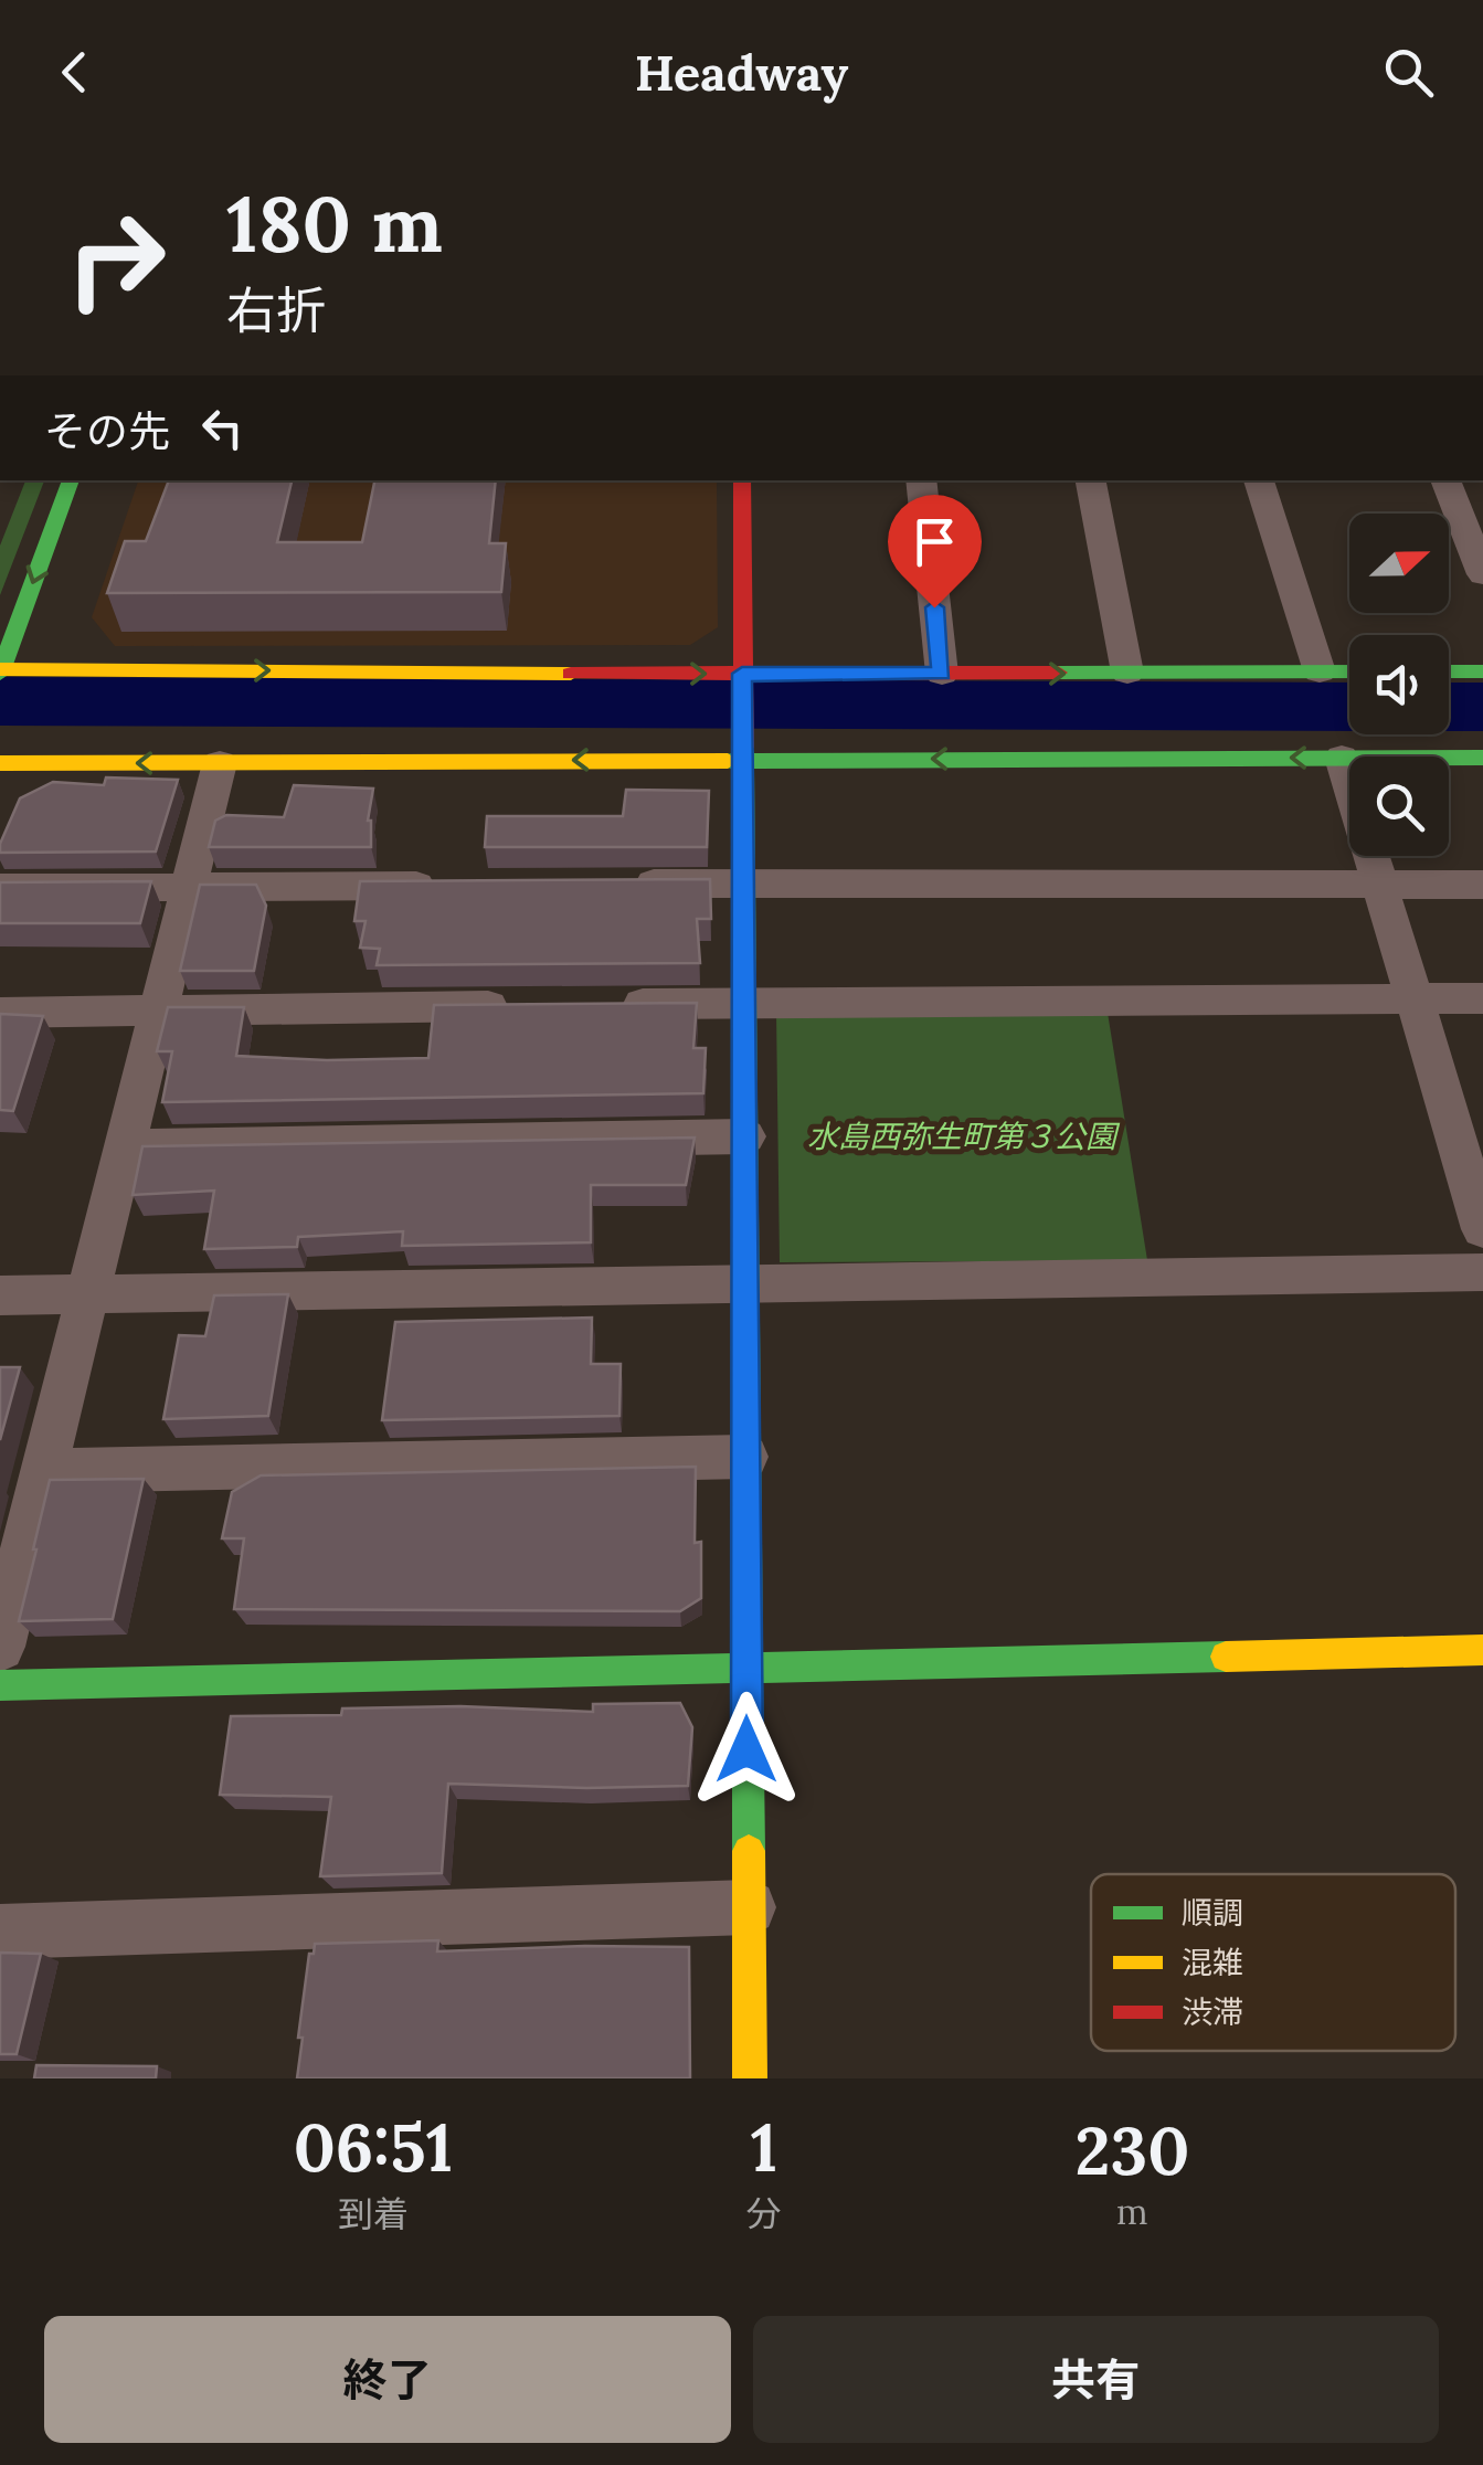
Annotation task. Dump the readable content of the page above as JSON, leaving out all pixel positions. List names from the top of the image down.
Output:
{
  "parks": ["水島西弥生町第３公園"],
  "legend": ["順調", "混雑", "渋滞"],
  "north": "right",
  "page": {
    "header": "Headway",
    "turn": ["180 m", "右折"],
    "then": "その先",
    "eta": [
      "06:51",
      "到着",
      "1",
      "分",
      "230",
      "m"
    ],
    "buttons": ["終了", "共有"]
  }
}
